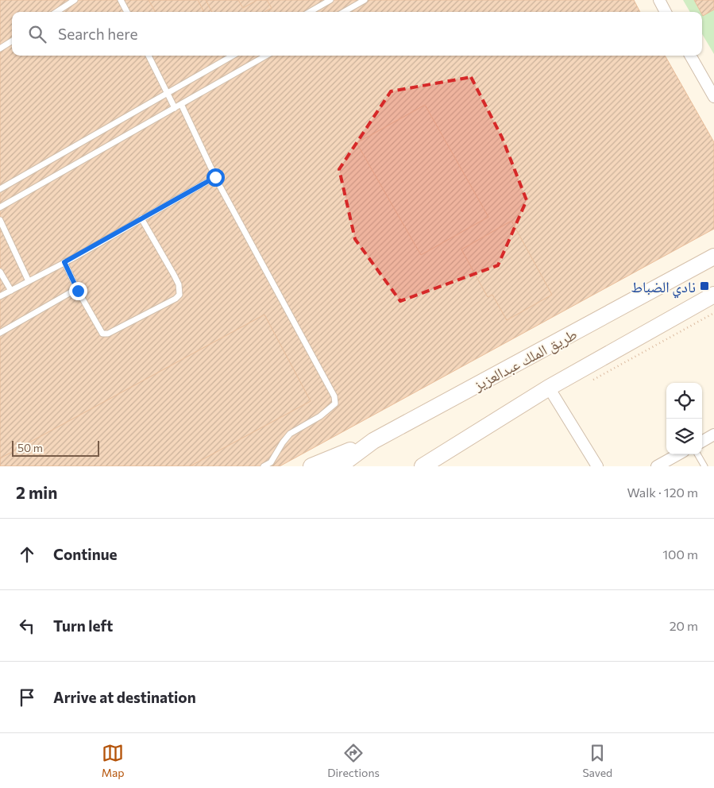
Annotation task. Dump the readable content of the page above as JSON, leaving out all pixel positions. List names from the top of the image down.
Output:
{
  "streets": {
    "main road": ["طريق الملك عبدالعزيز"]
  },
  "places": {
    "transit": ["نادي الضباط"]
  },
  "scale_bar": "50 m",
  "page": {
    "search": "Search here",
    "scale": "50 m",
    "heading": ["2 min", "Walk · 120 m"],
    "list": [
      ["Continue", "100 m"],
      ["Turn left", "20 m"],
      "Arrive at destination"
    ],
    "nav": ["Map", "Directions", "Saved"]
  }
}
